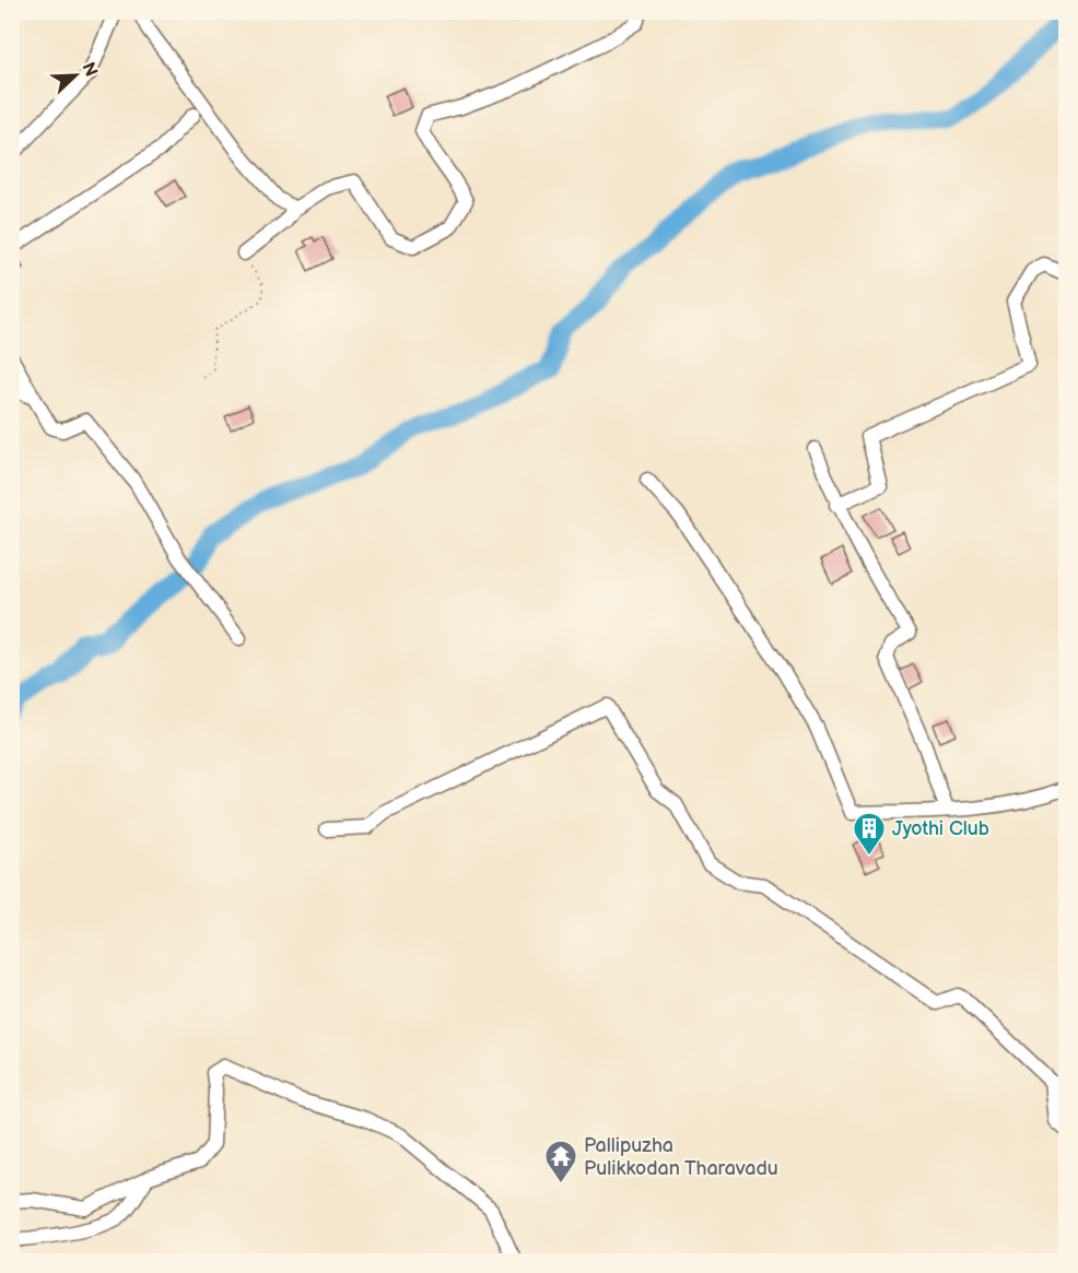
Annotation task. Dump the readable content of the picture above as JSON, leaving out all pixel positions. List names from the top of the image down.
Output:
{
  "places": {
    "building": ["Jyothi Club"],
    "temple": ["Pallipuzha Pulikkodan Tharavadu"]
  },
  "north": "top right"
}
